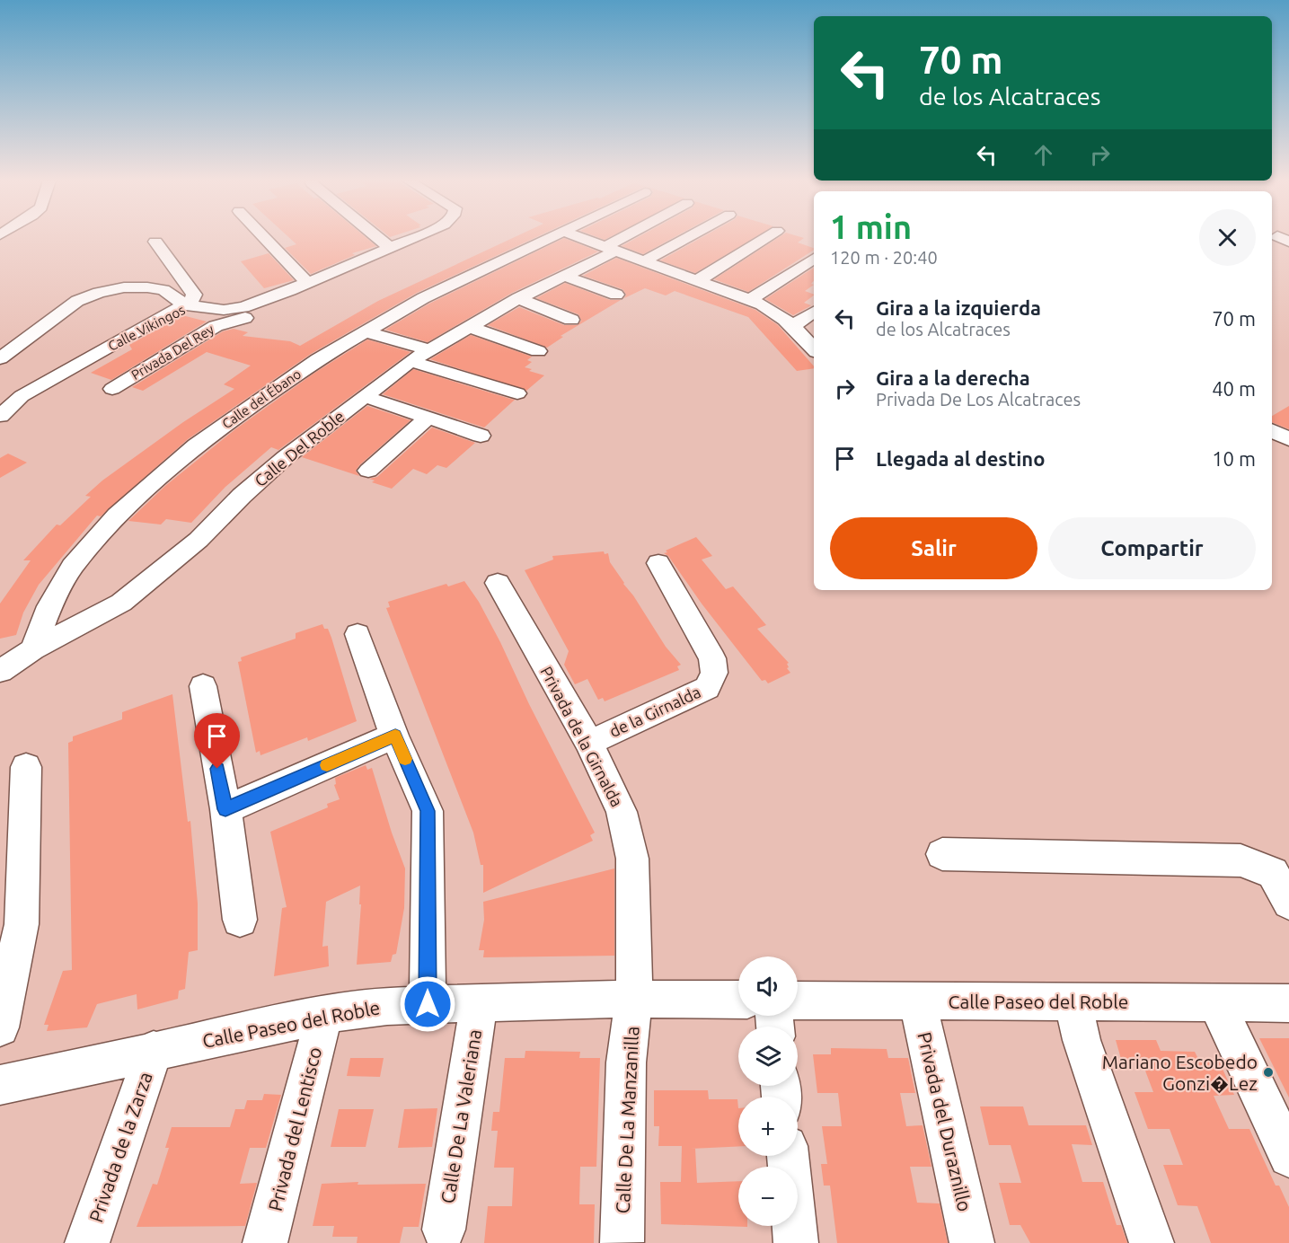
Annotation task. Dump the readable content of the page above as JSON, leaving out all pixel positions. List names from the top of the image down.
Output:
{
  "streets": {
    "street": [
      "Calle Vikingos",
      "Privada Del Rey",
      "Calle del Ébano",
      "Calle Del Roble",
      "de la Girnalda",
      "Privada de la Girnalda",
      "Calle Paseo del Roble",
      "Calle De La Valeriana",
      "Calle De La Manzanilla",
      "Privada del Duraznillo",
      "Privada del Lentisco",
      "Privada de la Zarza"
    ]
  },
  "crossings": [
    ["Calle Vikingos", "Privada Del Rey"],
    ["Calle del Ébano", "Calle Del Roble"],
    ["de la Girnalda", "Privada de la Girnalda"],
    ["Privada de la Girnalda", "Calle Paseo del Roble"],
    ["Privada de la Girnalda", "Calle De La Manzanilla"],
    ["Calle Paseo del Roble", "Calle De La Valeriana"],
    ["Calle Paseo del Roble", "Calle De La Manzanilla"],
    ["Calle Paseo del Roble", "Privada del Duraznillo"],
    ["Calle Paseo del Roble", "Privada del Lentisco"],
    ["Calle Paseo del Roble", "Privada de la Zarza"]
  ],
  "places": ["Mariano Escobedo Gonzi�Lez"],
  "page": {
    "turn": ["70 m", "de los Alcatraces"],
    "heading": ["1 min", "120 m · 20:40"],
    "list": [
      {
        "name": "Gira a la izquierda",
        "note": "de los Alcatraces",
        "value": "70 m"
      },
      {
        "name": "Gira a la derecha",
        "note": "Privada De Los Alcatraces",
        "value": "40 m"
      },
      {
        "name": "Llegada al destino",
        "value": "10 m"
      }
    ],
    "buttons": ["Salir", "Compartir"],
    "map_buttons": ["+", "−"]
  }
}
